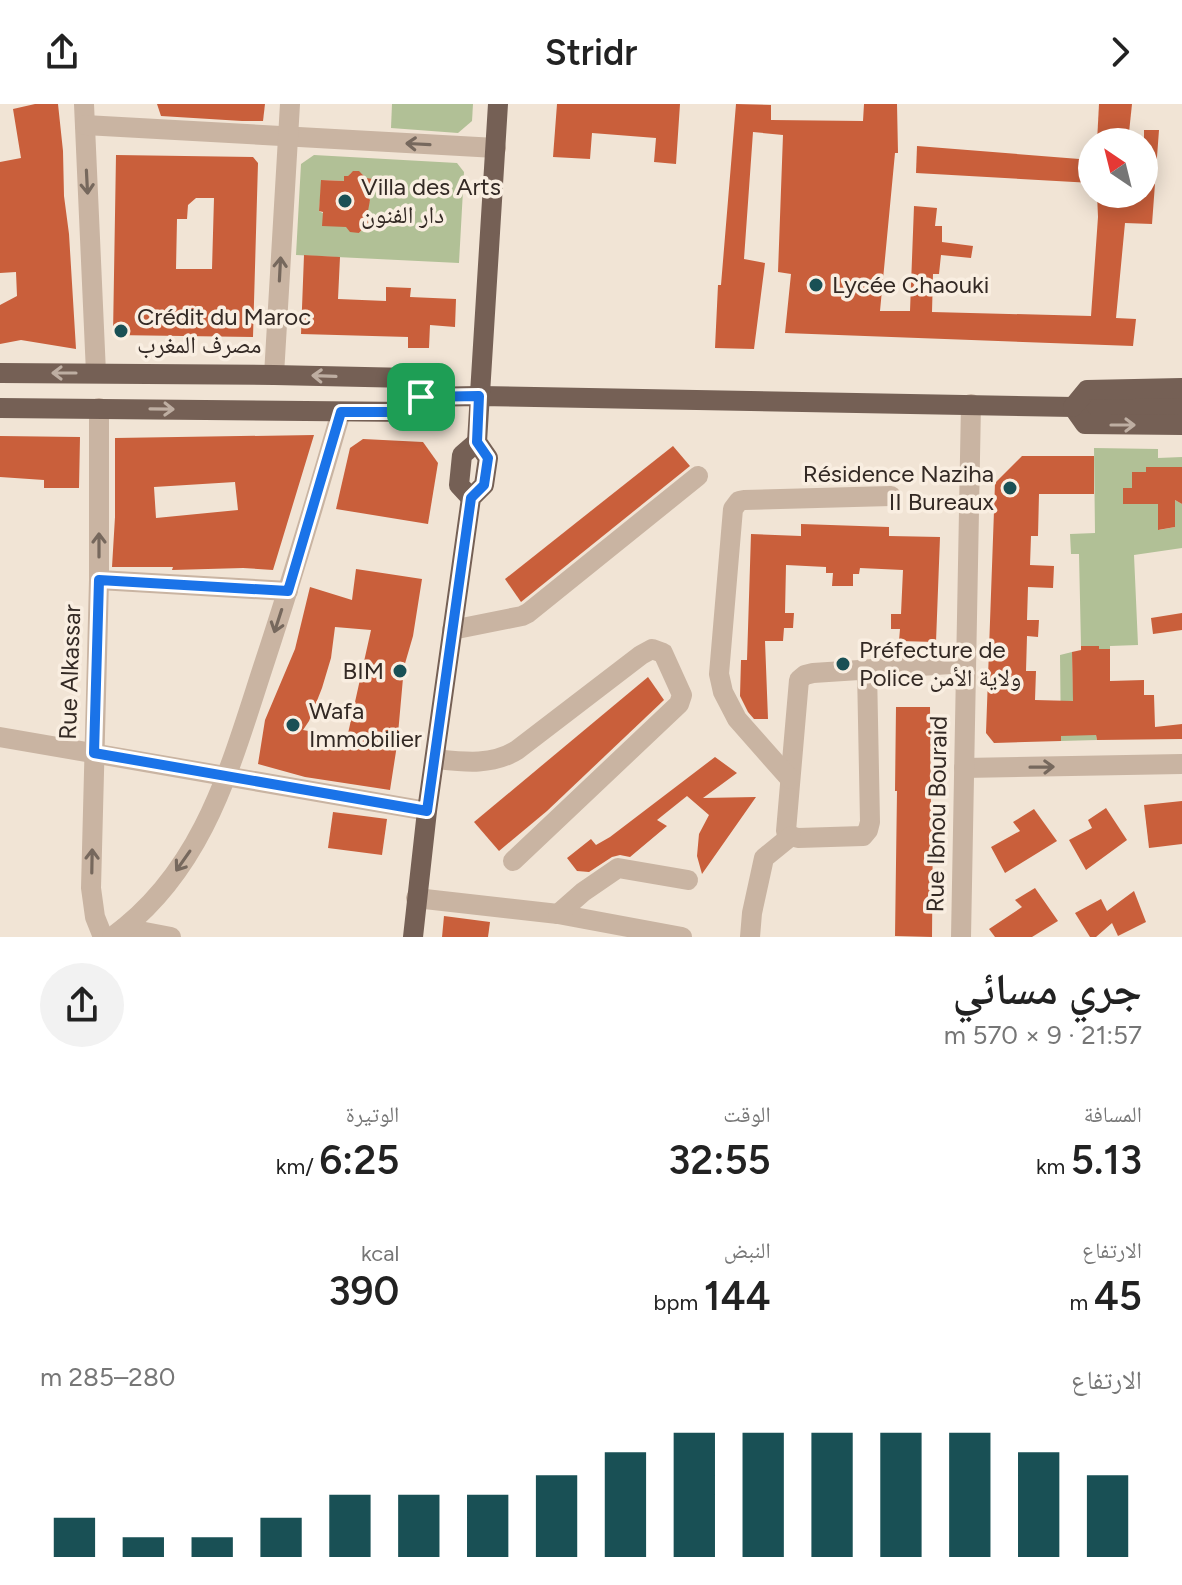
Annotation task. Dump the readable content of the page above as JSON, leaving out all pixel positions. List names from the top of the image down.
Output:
{
  "streets": {
    "street": ["Rue Alkassar", "Rue Ibnou Bouraid"]
  },
  "one_way": ["Rue Alkassar"],
  "places": [
    "Villa des Arts دار الفنون",
    "Lycée Chaouki",
    "Crédit du Maroc مصرف المغرب",
    "Résidence Naziha II Bureaux",
    "Préfecture de Police ولاية الأمن",
    "BIM",
    "Wafa Immobilier"
  ],
  "north": "top left",
  "page": {
    "header": "Stridr",
    "heading": ["جري مسائي", "21:57 · 9 × 570 m"],
    "stats": [
      ["المسافة", "5.13 km"],
      ["الوقت", "32:55"],
      ["الوتيرة", "6:25 /km"],
      ["الارتفاع", "45 m"],
      ["النبض", "144 bpm"],
      ["kcal", "390"]
    ],
    "chart": ["الارتفاع", "280–285 m"]
  }
}
